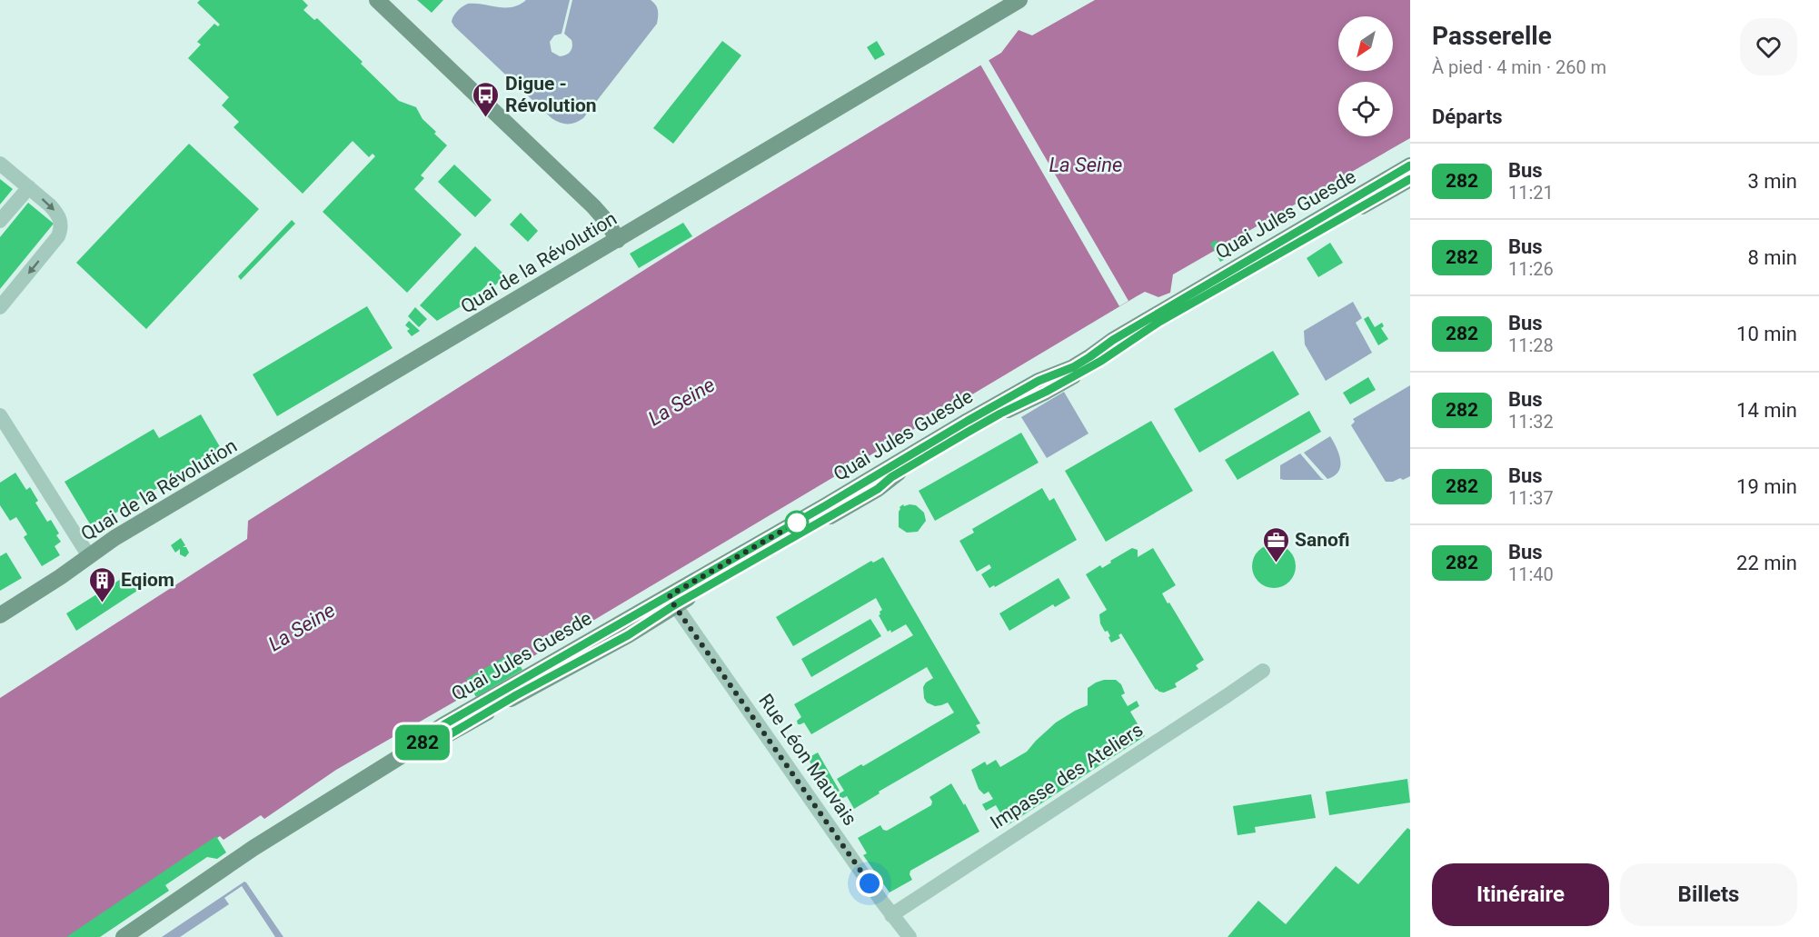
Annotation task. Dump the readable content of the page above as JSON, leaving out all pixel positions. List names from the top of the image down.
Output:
{
  "streets": {
    "main road": ["Quai Jules Guesde", "Quai de la Révolution"],
    "street": ["Rue Léon Mauvais", "Impasse des Ateliers"]
  },
  "crossings": [
    ["Quai Jules Guesde", "Rue Léon Mauvais"],
    ["Rue Léon Mauvais", "Impasse des Ateliers"]
  ],
  "water": ["La Seine"],
  "places": {
    "bus stop": ["Digue - Révolution"],
    "office": ["Sanofi"],
    "building": ["Eqiom"]
  },
  "lines": ["bus line 282"],
  "north": "bottom left",
  "page": {
    "on_map": "282",
    "heading": [
      ["Passerelle", "À pied · 4 min · 260 m"],
      "Départs"
    ],
    "list": [
      {
        "mark": "282",
        "name": "Bus",
        "note": "11:21",
        "value": "3 min"
      },
      {
        "mark": "282",
        "name": "Bus",
        "note": "11:26",
        "value": "8 min"
      },
      {
        "mark": "282",
        "name": "Bus",
        "note": "11:28",
        "value": "10 min"
      },
      {
        "mark": "282",
        "name": "Bus",
        "note": "11:32",
        "value": "14 min"
      },
      {
        "mark": "282",
        "name": "Bus",
        "note": "11:37",
        "value": "19 min"
      },
      {
        "mark": "282",
        "name": "Bus",
        "note": "11:40",
        "value": "22 min"
      }
    ],
    "buttons": ["Itinéraire", "Billets"]
  }
}
